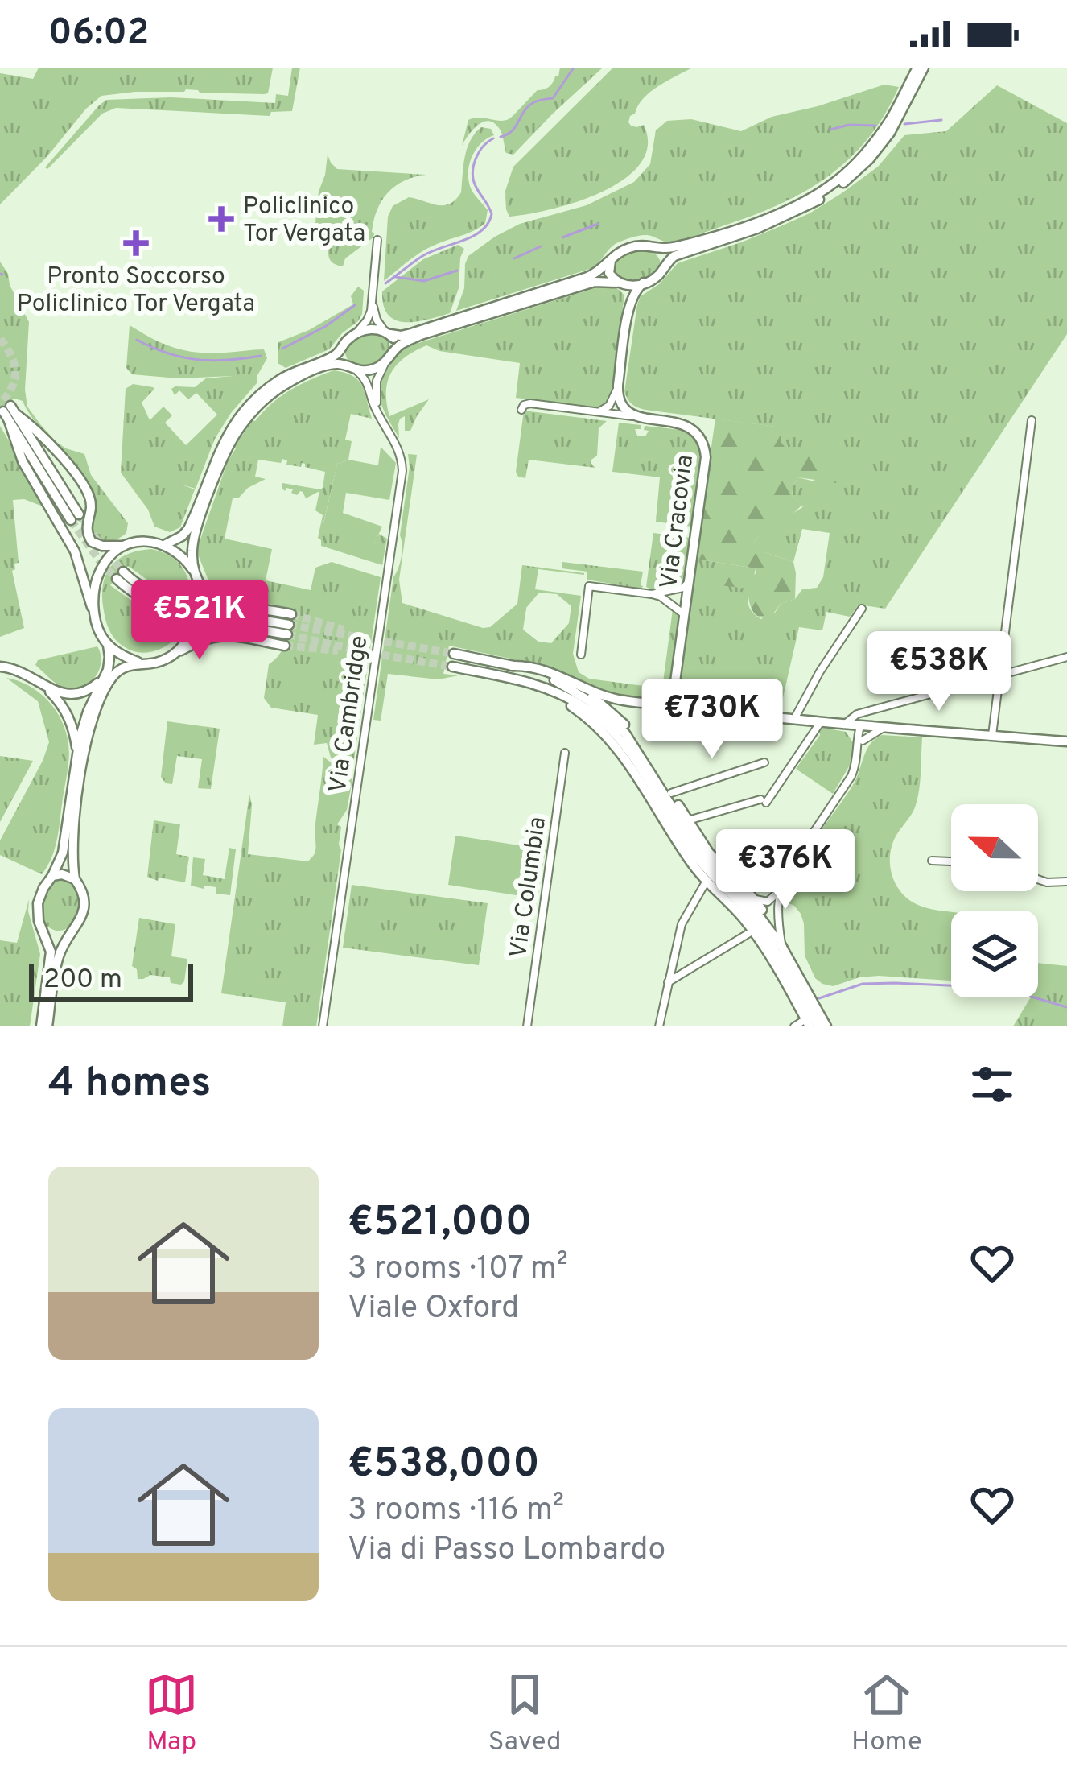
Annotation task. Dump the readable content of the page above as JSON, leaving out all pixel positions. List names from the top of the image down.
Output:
{
  "streets": {
    "street": ["Via Cracovia", "Via Cambridge", "Via Columbia"]
  },
  "places": {
    "health": ["Policlinico Tor Vergata", "Pronto Soccorso Policlinico Tor Vergata"]
  },
  "scale_bar": "200 m",
  "north": "left",
  "page": {
    "status": "06:02",
    "price": [
      "€521K",
      "€538K",
      "€730K",
      "€376K"
    ],
    "scale": "200 m",
    "heading": "4 homes",
    "list": [
      {
        "name": "€521,000",
        "note": "3 rooms · 107 m² · Viale Oxford"
      },
      {
        "name": "€538,000",
        "note": "3 rooms · 116 m² · Via di Passo Lombardo"
      }
    ],
    "tabs": ["Map", "Saved", "Home"]
  }
}
